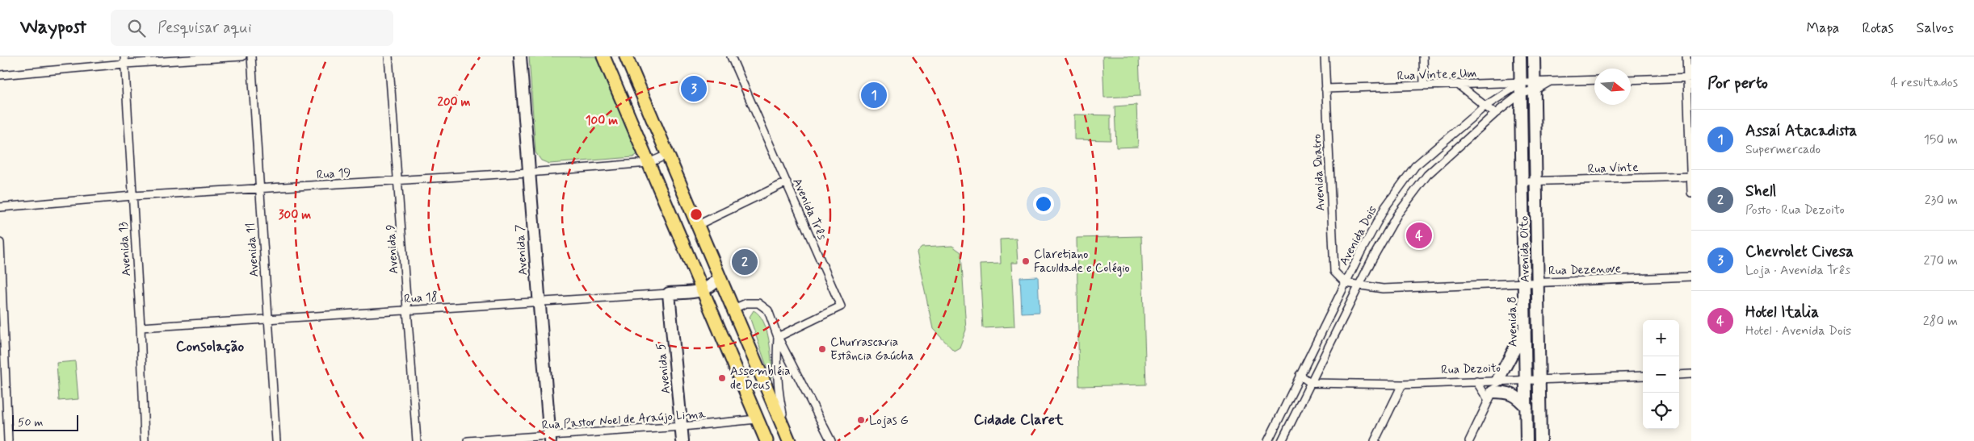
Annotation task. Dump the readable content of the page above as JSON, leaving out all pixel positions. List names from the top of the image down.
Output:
{
  "streets": {
    "street": [
      "Rua Vinte e Um",
      "Rua Vinte",
      "Avenida Quatro",
      "Rua 19",
      "Avenida Três",
      "Avenida Dois",
      "Avenida 13",
      "Avenida 9",
      "Avenida Oito",
      "Avenida 11",
      "Avenida 7",
      "Rua Dezenove",
      "Rua 18",
      "Avenida 8",
      "Avenida 5",
      "Rua Dezoito",
      "Rua Pastor Noel de Araújo Lima"
    ]
  },
  "crossings": [
    ["Rua Vinte e Um", "Avenida Quatro"],
    ["Rua Vinte e Um", "Avenida Dois"],
    ["Rua Vinte e Um", "Avenida Oito"],
    ["Rua Vinte e Um", "Avenida 8"],
    ["Rua Vinte", "Avenida Oito"],
    ["Rua Vinte", "Avenida 8"],
    ["Avenida Quatro", "Avenida Dois"],
    ["Avenida Quatro", "Rua Dezenove"],
    ["Rua 19", "Avenida 13"],
    ["Rua 19", "Avenida 9"],
    ["Rua 19", "Avenida 11"],
    ["Rua 19", "Avenida 7"],
    ["Avenida Dois", "Rua Dezenove"],
    ["Avenida Dois", "Avenida 8"],
    ["Avenida Dois", "Rua Dezoito"],
    ["Avenida 13", "Rua 18"],
    ["Avenida 9", "Rua 18"],
    ["Avenida Oito", "Rua Dezenove"],
    ["Avenida Oito", "Rua Dezoito"],
    ["Avenida 11", "Rua 18"],
    ["Avenida 7", "Rua 18"],
    ["Avenida 7", "Rua Pastor Noel de Araújo Lima"],
    ["Rua Dezenove", "Avenida 8"],
    ["Rua 18", "Avenida 5"],
    ["Avenida 8", "Rua Dezoito"],
    ["Avenida 5", "Rua Pastor Noel de Araújo Lima"]
  ],
  "districts": ["Consolação", "Cidade Claret"],
  "places": [
    "Claretiano Faculdade e Colégio",
    "Churrascaria Estância Gaúcha",
    "Assembléia de Deus",
    "Lojas G"
  ],
  "scale_bar": "50 m",
  "north": "right",
  "page": {
    "header": "Waypost",
    "search": "Pesquisar aqui",
    "nav": ["Mapa", "Rotas", "Salvos"],
    "heading": ["Por perto", "4 resultados"],
    "pins": [
      "3",
      "1",
      "4",
      "2"
    ],
    "list": [
      {
        "mark": "1",
        "name": "Assaí Atacadista",
        "note": "Supermercado",
        "value": "150 m"
      },
      {
        "mark": "2",
        "name": "Shell",
        "note": "Posto · Rua Dezoito",
        "value": "230 m"
      },
      {
        "mark": "3",
        "name": "Chevrolet Civesa",
        "note": "Loja · Avenida Três",
        "value": "270 m"
      },
      {
        "mark": "4",
        "name": "Hotel Italia",
        "note": "Hotel · Avenida Dois",
        "value": "280 m"
      }
    ],
    "map_buttons": ["+", "−"],
    "scale": "50 m"
  },
  "rings": ["200 m", "100 m", "300 m"]
}
